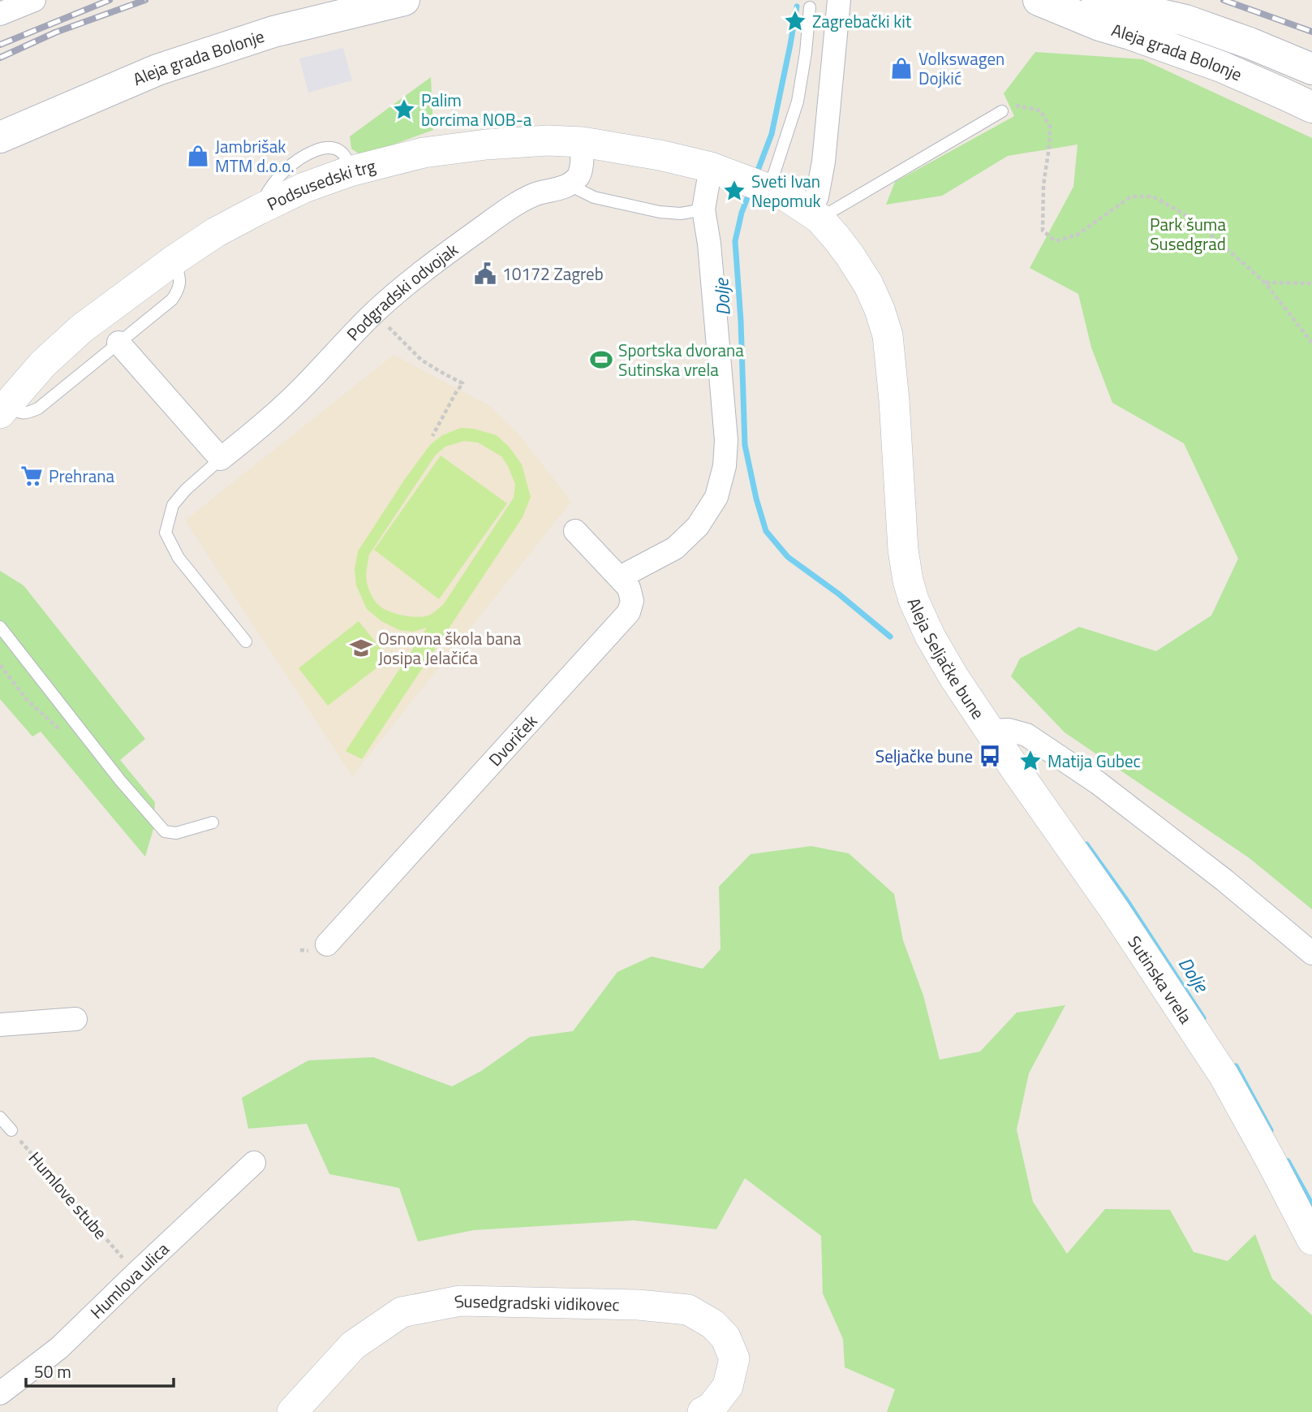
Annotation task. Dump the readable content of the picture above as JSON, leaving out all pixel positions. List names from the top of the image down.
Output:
{
  "streets": {
    "main road": ["Aleja grada Bolonje"],
    "street": [
      "Podsusedski trg",
      "Podgradski odvojak",
      "Aleja Seljačke bune",
      "Dvoriček",
      "Sutinska vrela",
      "Humlova ulica",
      "Susedgradski vidikovec"
    ],
    "path": ["Humlove stube"]
  },
  "crossings": [
    ["Podsusedski trg", "Aleja Seljačke bune"],
    ["Aleja Seljačke bune", "Sutinska vrela"],
    ["Humlove stube", "Humlova ulica"]
  ],
  "water": ["Dolje"],
  "parks": ["Park šuma Susedgrad"],
  "places": {
    "place": [
      "Zagrebački kit",
      "Palim borcima NOB-a",
      "Sveti Ivan Nepomuk",
      "Matija Gubec"
    ],
    "shop": ["Volkswagen Dojkić", "Jambrišak MTM d.o.o."],
    "public building": ["10172 Zagreb"],
    "sports": ["Sportska dvorana Sutinska vrela"],
    "supermarket": ["Prehrana"],
    "school or university": ["Osnovna škola bana Josipa Jelačića"],
    "bus stop": ["Seljačke bune"]
  },
  "scale_bar": "50 m"
}
